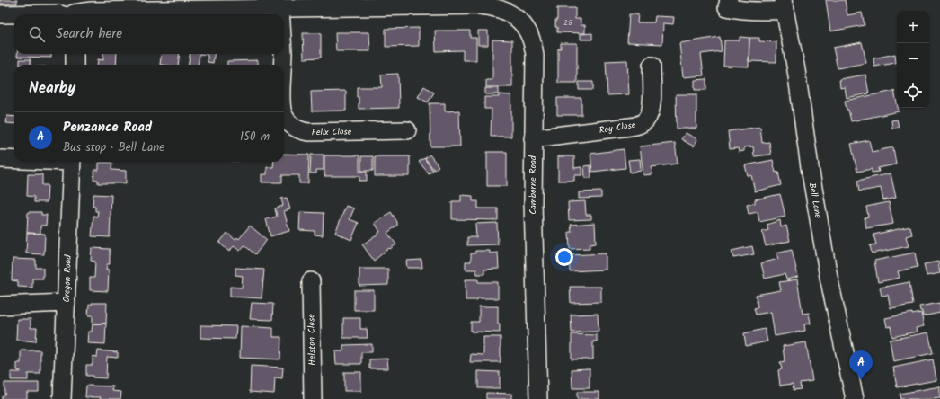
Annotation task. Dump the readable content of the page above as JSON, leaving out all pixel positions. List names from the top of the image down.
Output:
{
  "streets": {
    "street": [
      "Roy Close",
      "Felix Close",
      "Camborne Road",
      "Bell Lane",
      "Oregon Road",
      "Helston Close"
    ]
  },
  "crossings": [
    ["Roy Close", "Camborne Road"],
    ["Felix Close", "Camborne Road"]
  ],
  "house_numbers": ["28"],
  "page": {
    "map_buttons": ["+", "−"],
    "search": "Search here",
    "heading": "Nearby",
    "list": [
      {
        "mark": "A",
        "name": "Penzance Road",
        "note": "Bus stop · Bell Lane",
        "value": "150 m"
      }
    ],
    "pins": "A"
  }
}
